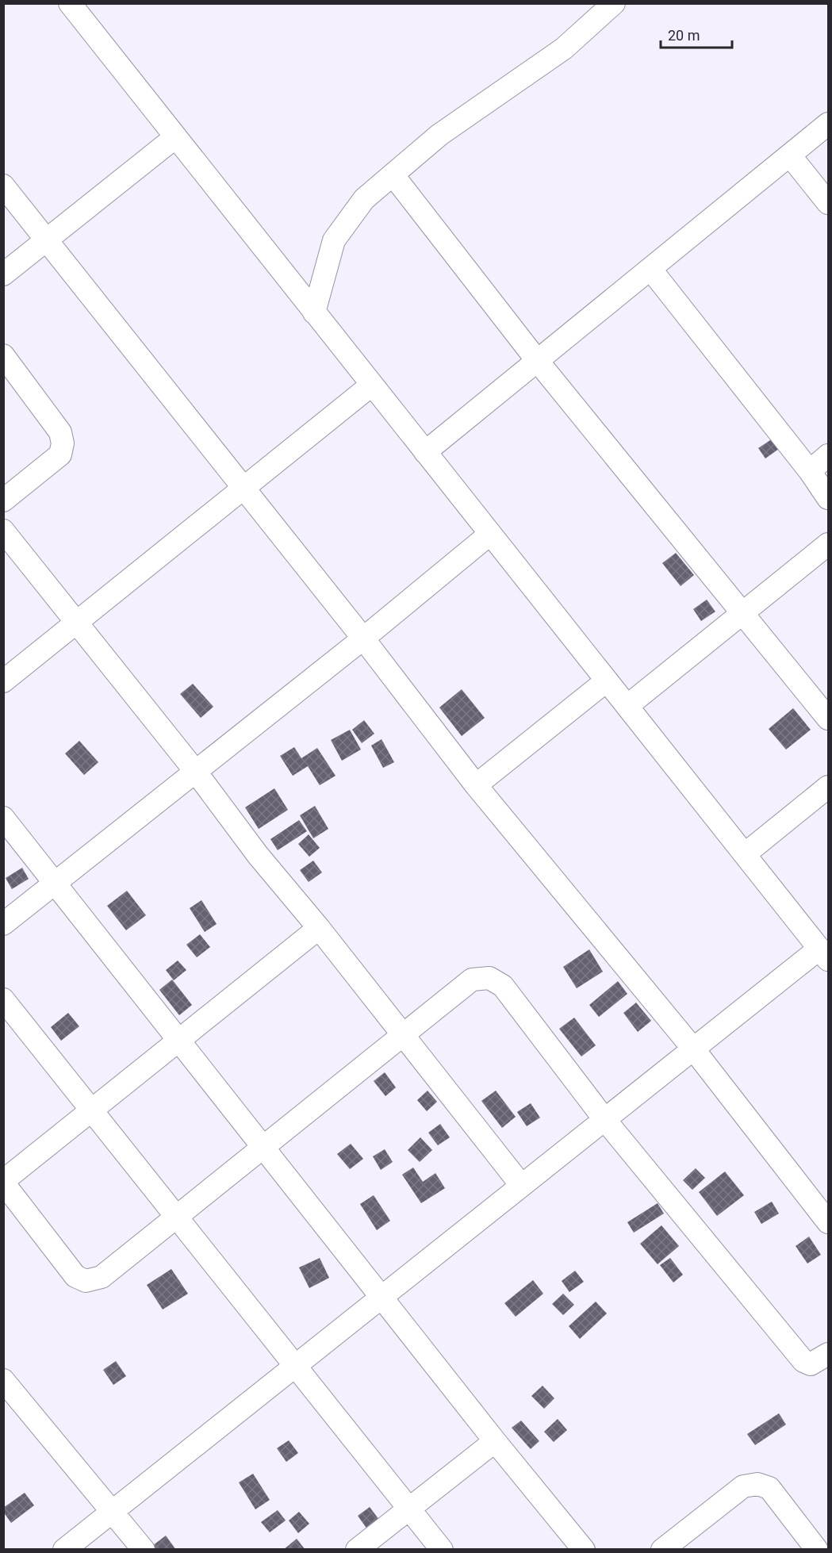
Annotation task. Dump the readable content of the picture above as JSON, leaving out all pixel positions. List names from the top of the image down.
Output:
{
  "scale_bar": "20 m"
}
